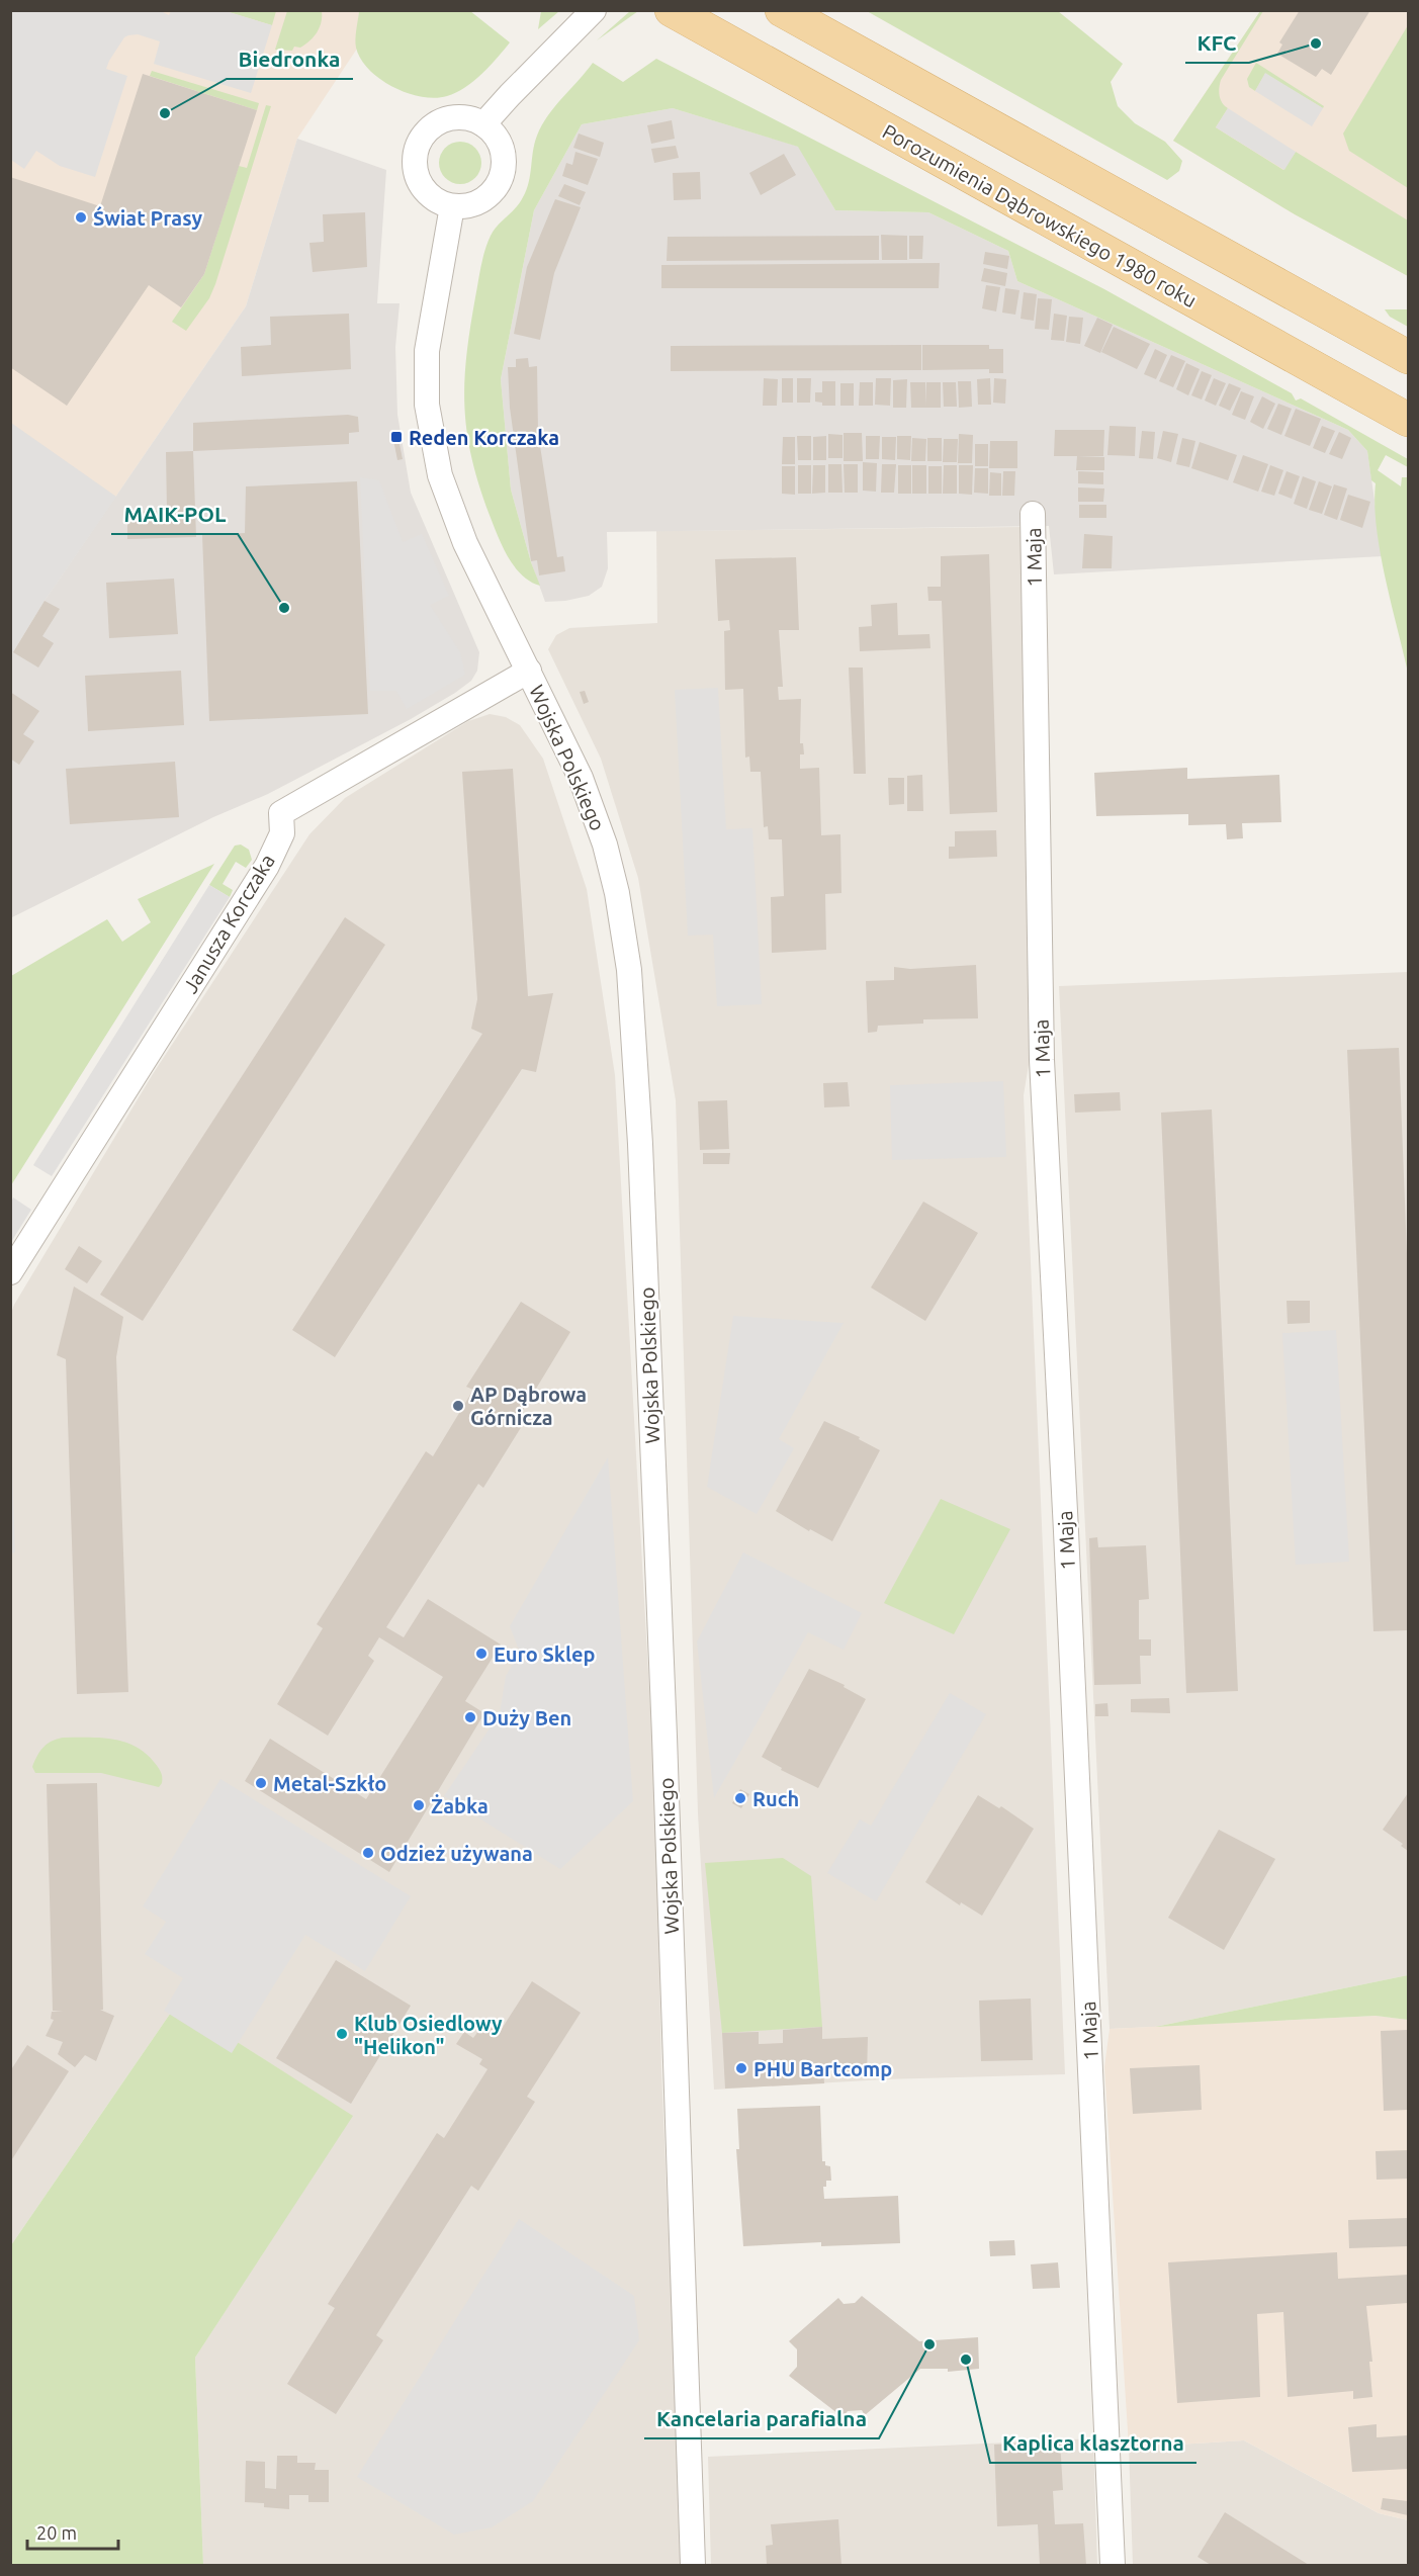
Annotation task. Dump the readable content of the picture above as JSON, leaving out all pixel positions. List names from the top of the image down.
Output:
{
  "streets": {
    "main road": ["Porozumienia Dąbrowskiego 1980 roku"],
    "street": ["1 Maja", "Wojska Polskiego", "Janusza Korczaka"]
  },
  "crossings": [
    ["Wojska Polskiego", "Janusza Korczaka"]
  ],
  "places": {
    "other": [
      "KFC",
      "Biedronka",
      "Świat Prasy",
      "MAIK-POL",
      "AP Dąbrowa Górnicza",
      "Euro Sklep",
      "Duży Ben",
      "Metal-Szkło",
      "Ruch",
      "Żabka",
      "Odzież używana",
      "Klub Osiedlowy \"Helikon\"",
      "PHU Bartcomp",
      "Kancelaria parafialna",
      "Kaplica klasztorna"
    ],
    "transit": ["Reden Korczaka"]
  },
  "scale_bar": "20 m"
}
